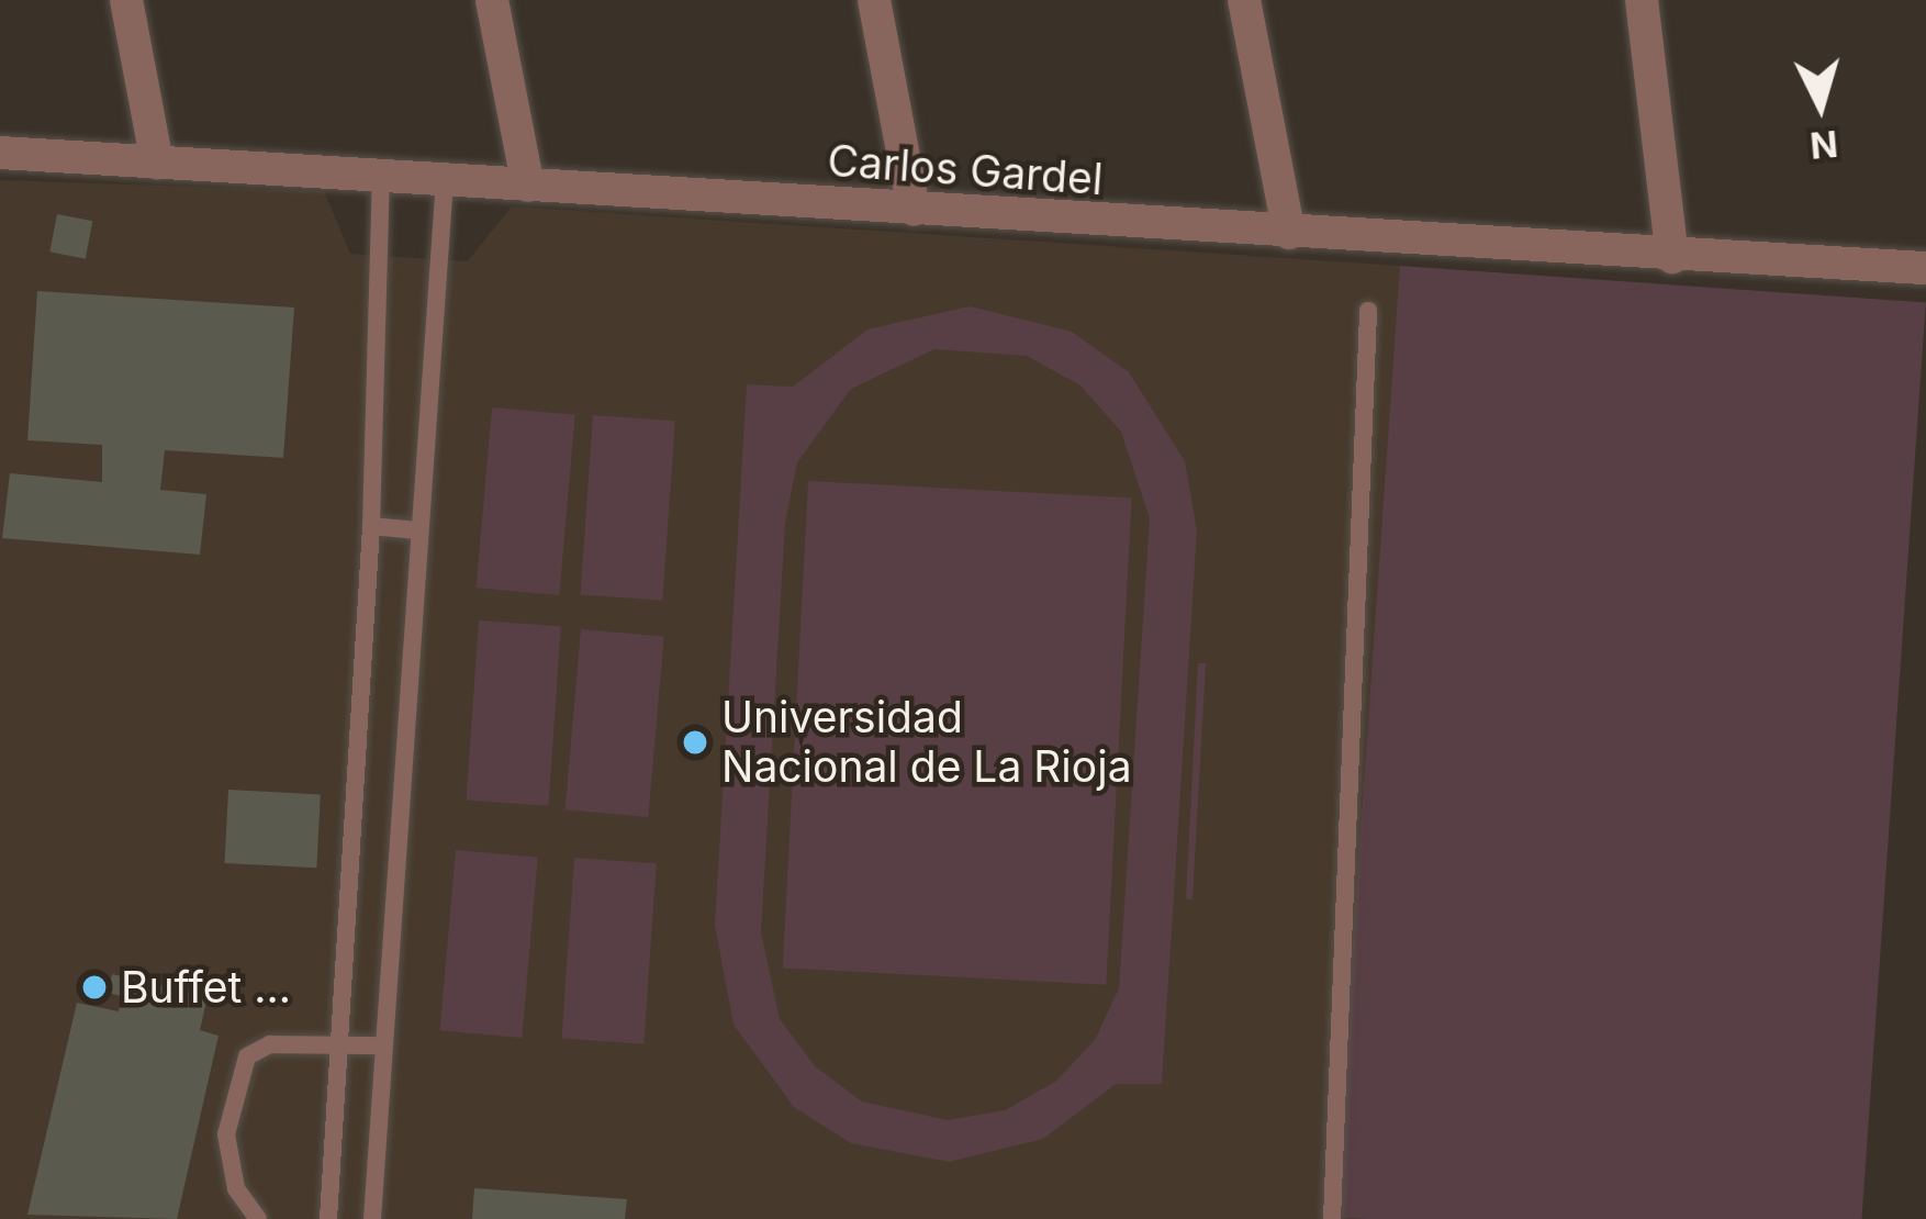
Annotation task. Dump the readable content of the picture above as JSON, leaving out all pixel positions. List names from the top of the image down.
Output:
{
  "streets": {
    "street": ["Carlos Gardel"]
  },
  "places": ["Universidad Nacional de La Rioja", "Buffet ..."],
  "north": "bottom"
}
